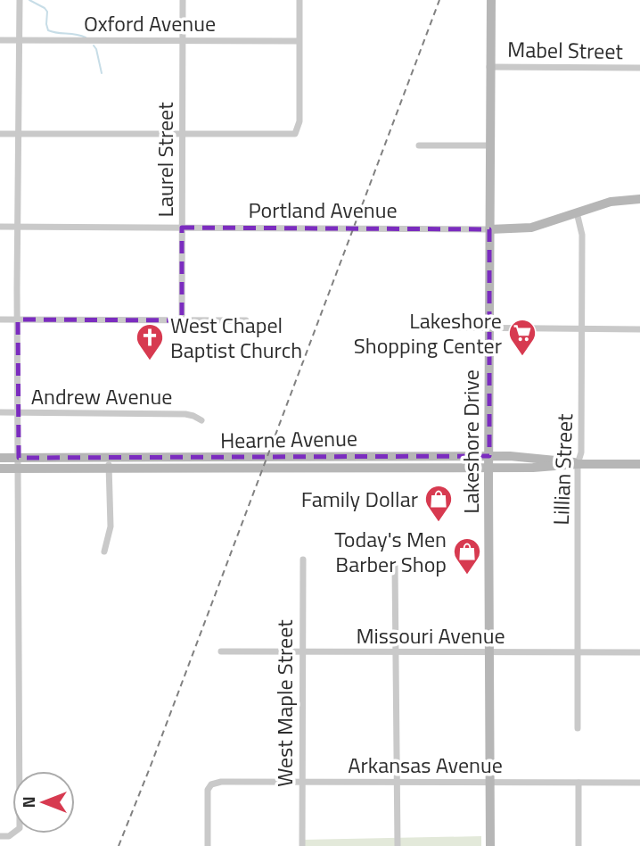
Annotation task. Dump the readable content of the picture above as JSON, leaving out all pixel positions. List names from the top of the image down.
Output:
{
  "streets": {
    "main road": ["Portland Avenue", "Hearne Avenue", "Lakeshore Drive"],
    "street": [
      "Oxford Avenue",
      "Mabel Street",
      "Laurel Street",
      "Andrew Avenue",
      "Lillian Street",
      "Missouri Avenue",
      "West Maple Street",
      "Arkansas Avenue"
    ]
  },
  "crossings": [
    ["Oxford Avenue", "Laurel Street"],
    ["Mabel Street", "Lakeshore Drive"],
    ["Laurel Street", "Portland Avenue"],
    ["Portland Avenue", "Lakeshore Drive"],
    ["Portland Avenue", "Lillian Street"],
    ["Hearne Avenue", "Lakeshore Drive"],
    ["Hearne Avenue", "Lillian Street"],
    ["Lakeshore Drive", "Missouri Avenue"],
    ["Lakeshore Drive", "Arkansas Avenue"],
    ["Lillian Street", "Missouri Avenue"],
    ["Missouri Avenue", "West Maple Street"],
    ["West Maple Street", "Arkansas Avenue"]
  ],
  "places": {
    "supermarket": ["Lakeshore Shopping Center"],
    "church": ["West Chapel Baptist Church"],
    "shop": ["Family Dollar", "Today's Men Barber Shop"]
  },
  "north": "left"
}
